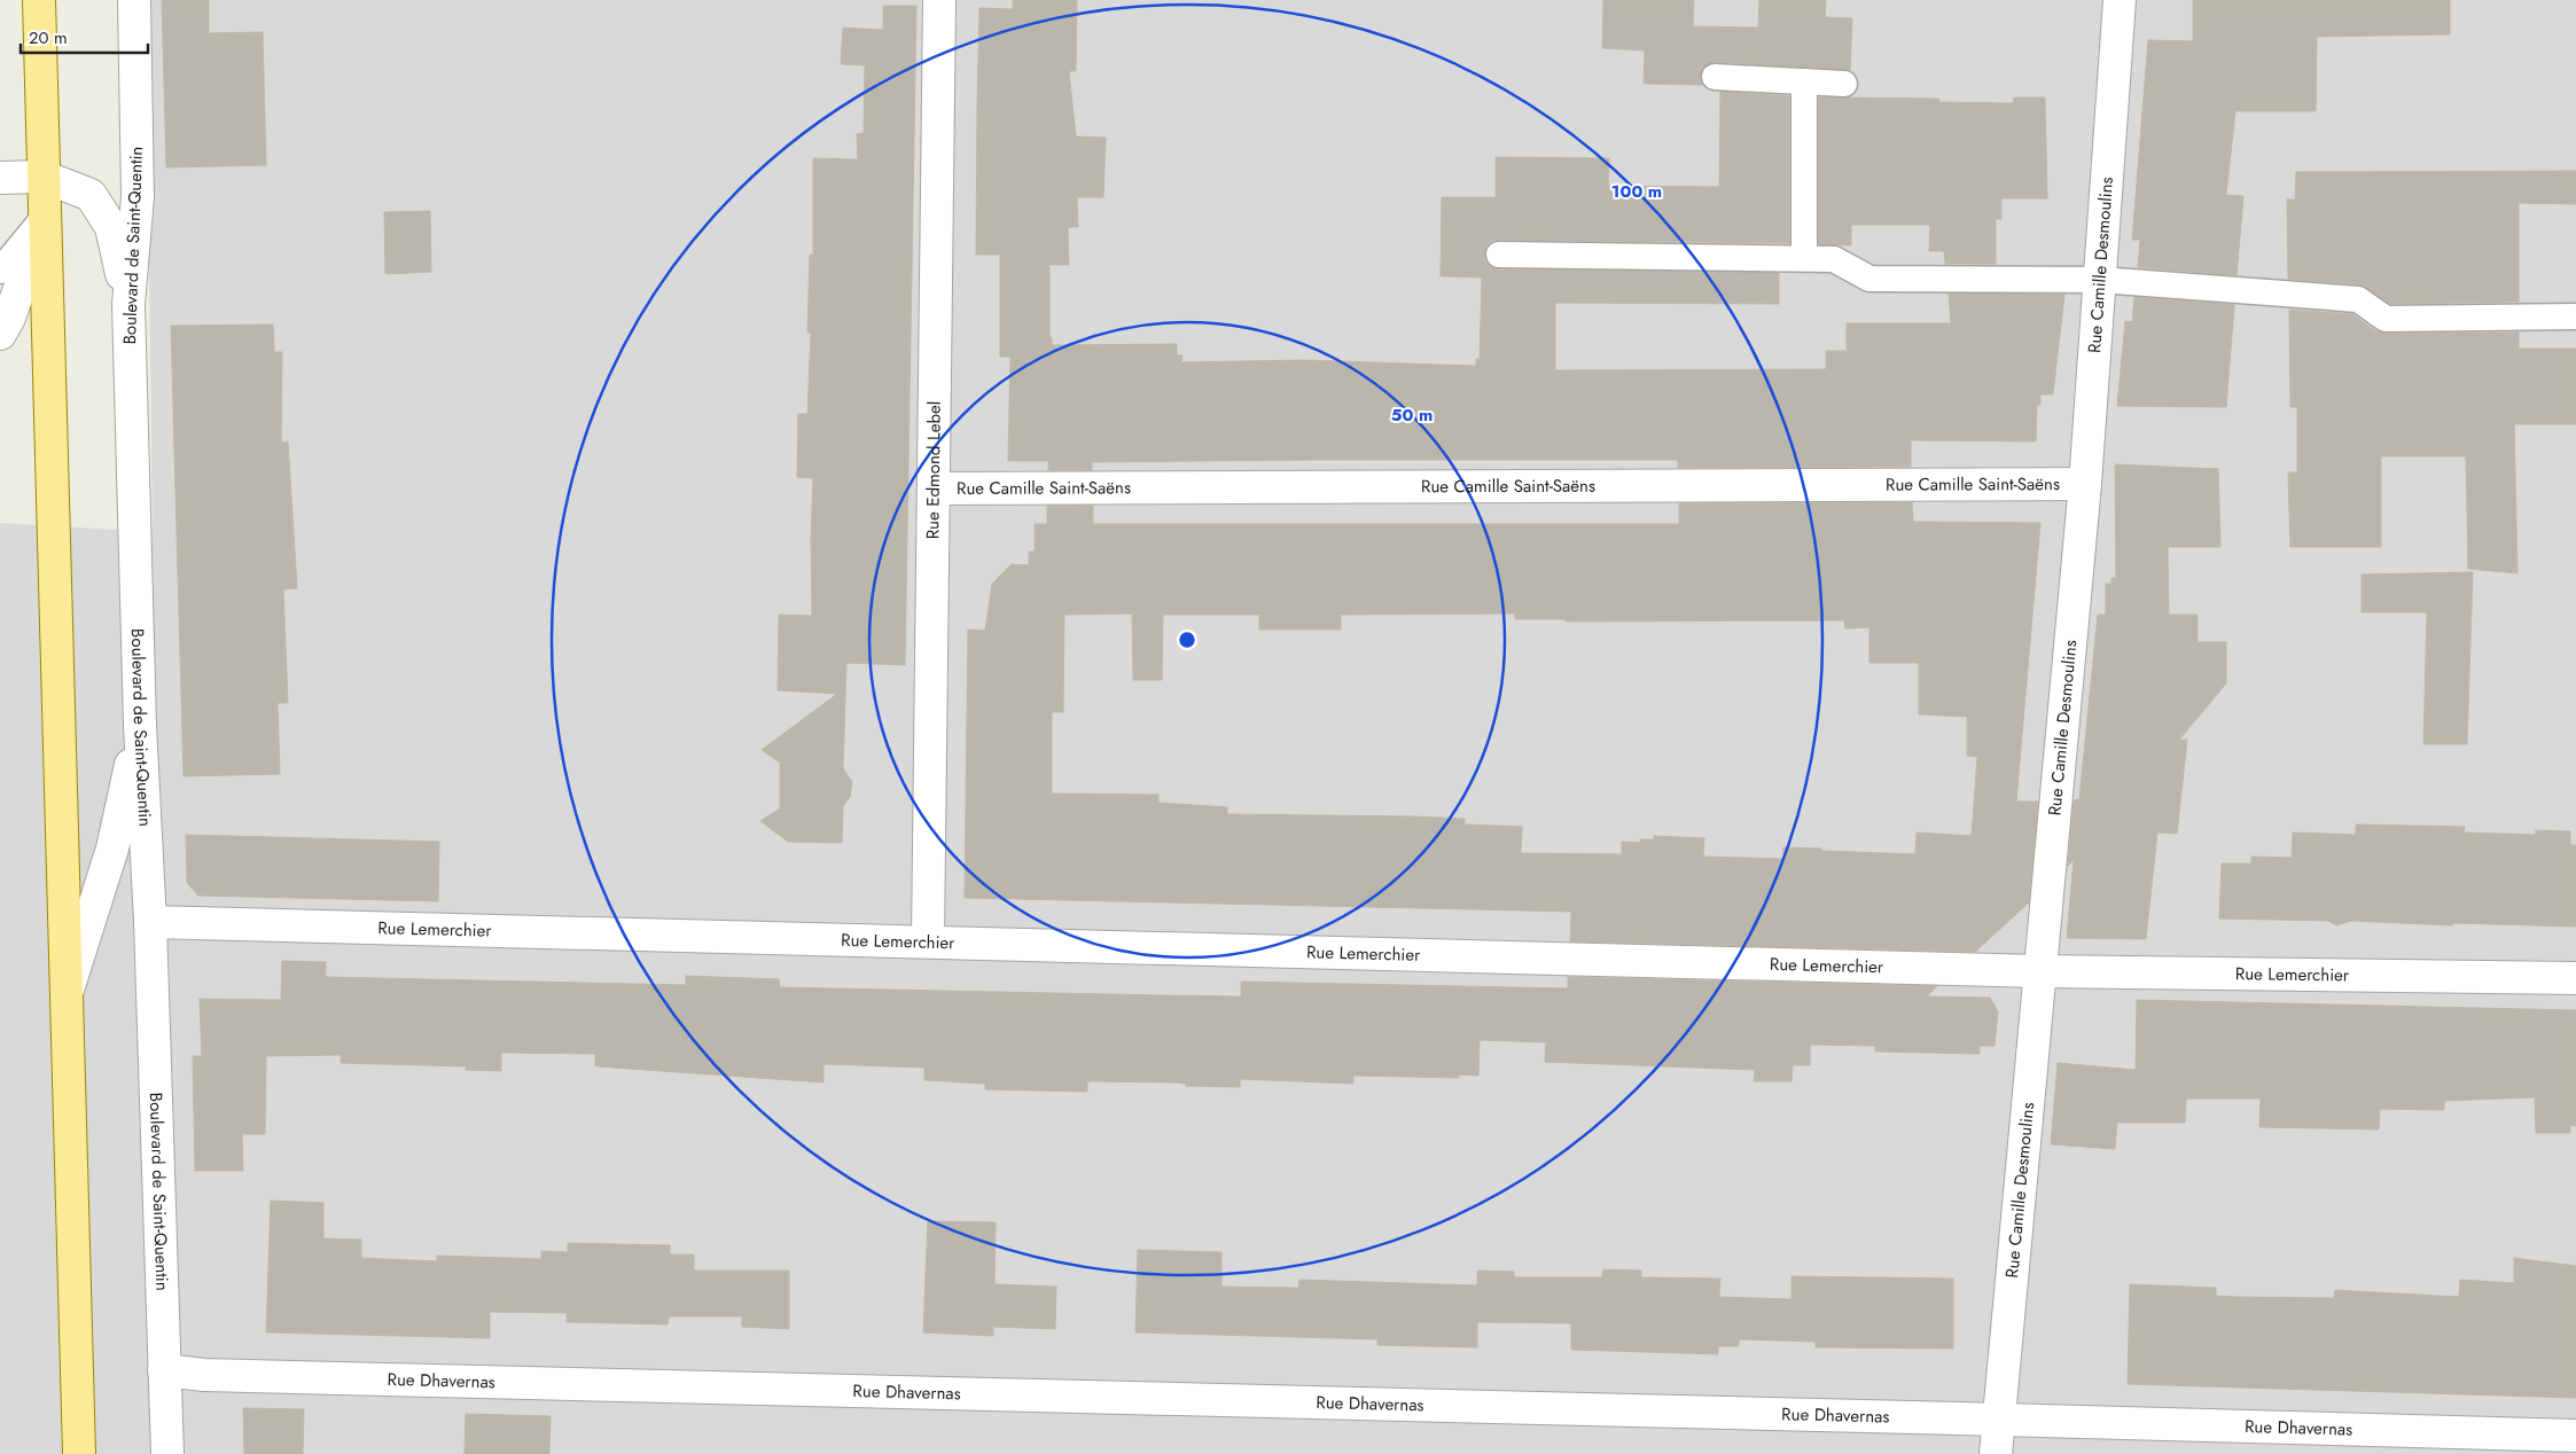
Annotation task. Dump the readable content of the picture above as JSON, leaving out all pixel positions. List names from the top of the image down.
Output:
{
  "streets": {
    "street": [
      "Boulevard de Saint-Quentin",
      "Rue Camille Desmoulins",
      "Rue Edmond Lebel",
      "Rue Camille Saint-Saëns",
      "Rue Lemerchier",
      "Rue Dhavernas"
    ]
  },
  "crossings": [
    ["Boulevard de Saint-Quentin", "Rue Lemerchier"],
    ["Boulevard de Saint-Quentin", "Rue Dhavernas"],
    ["Rue Camille Desmoulins", "Rue Camille Saint-Saëns"],
    ["Rue Camille Desmoulins", "Rue Lemerchier"],
    ["Rue Camille Desmoulins", "Rue Dhavernas"],
    ["Rue Edmond Lebel", "Rue Camille Saint-Saëns"],
    ["Rue Edmond Lebel", "Rue Lemerchier"]
  ],
  "scale_bar": "20 m",
  "rings": ["100 m", "50 m"]
}
